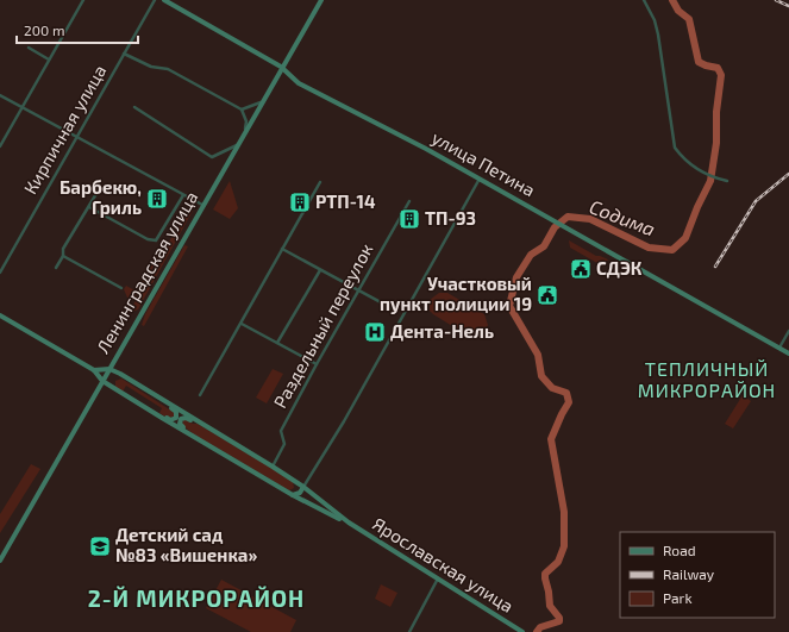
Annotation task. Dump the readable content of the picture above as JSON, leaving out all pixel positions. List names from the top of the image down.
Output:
{
  "streets": {
    "street": [
      "Кирпичная улица",
      "улица Петина",
      "Ленинградская улица",
      "Раздельный переулок",
      "Ярославская улица"
    ]
  },
  "crossings": [
    ["улица Петина", "Ленинградская улица"],
    ["Ленинградская улица", "Ярославская улица"],
    ["Раздельный переулок", "Ярославская улица"]
  ],
  "districts": ["ТЕПЛИЧНЫЙ МИКРОРАЙОН", "2-Й МИКРОРАЙОН"],
  "water": ["Содима"],
  "places": {
    "building": ["Барбекю, Гриль", "РТП-14", "ТП-93"],
    "public building": ["СДЭК", "Участковый пункт полиции 19"],
    "hospital": ["Дента-Нель"],
    "school or university": ["Детский сад №83 «Вишенка»"]
  },
  "legend": ["Road", "Railway", "Park"],
  "scale_bar": "200 m"
}
